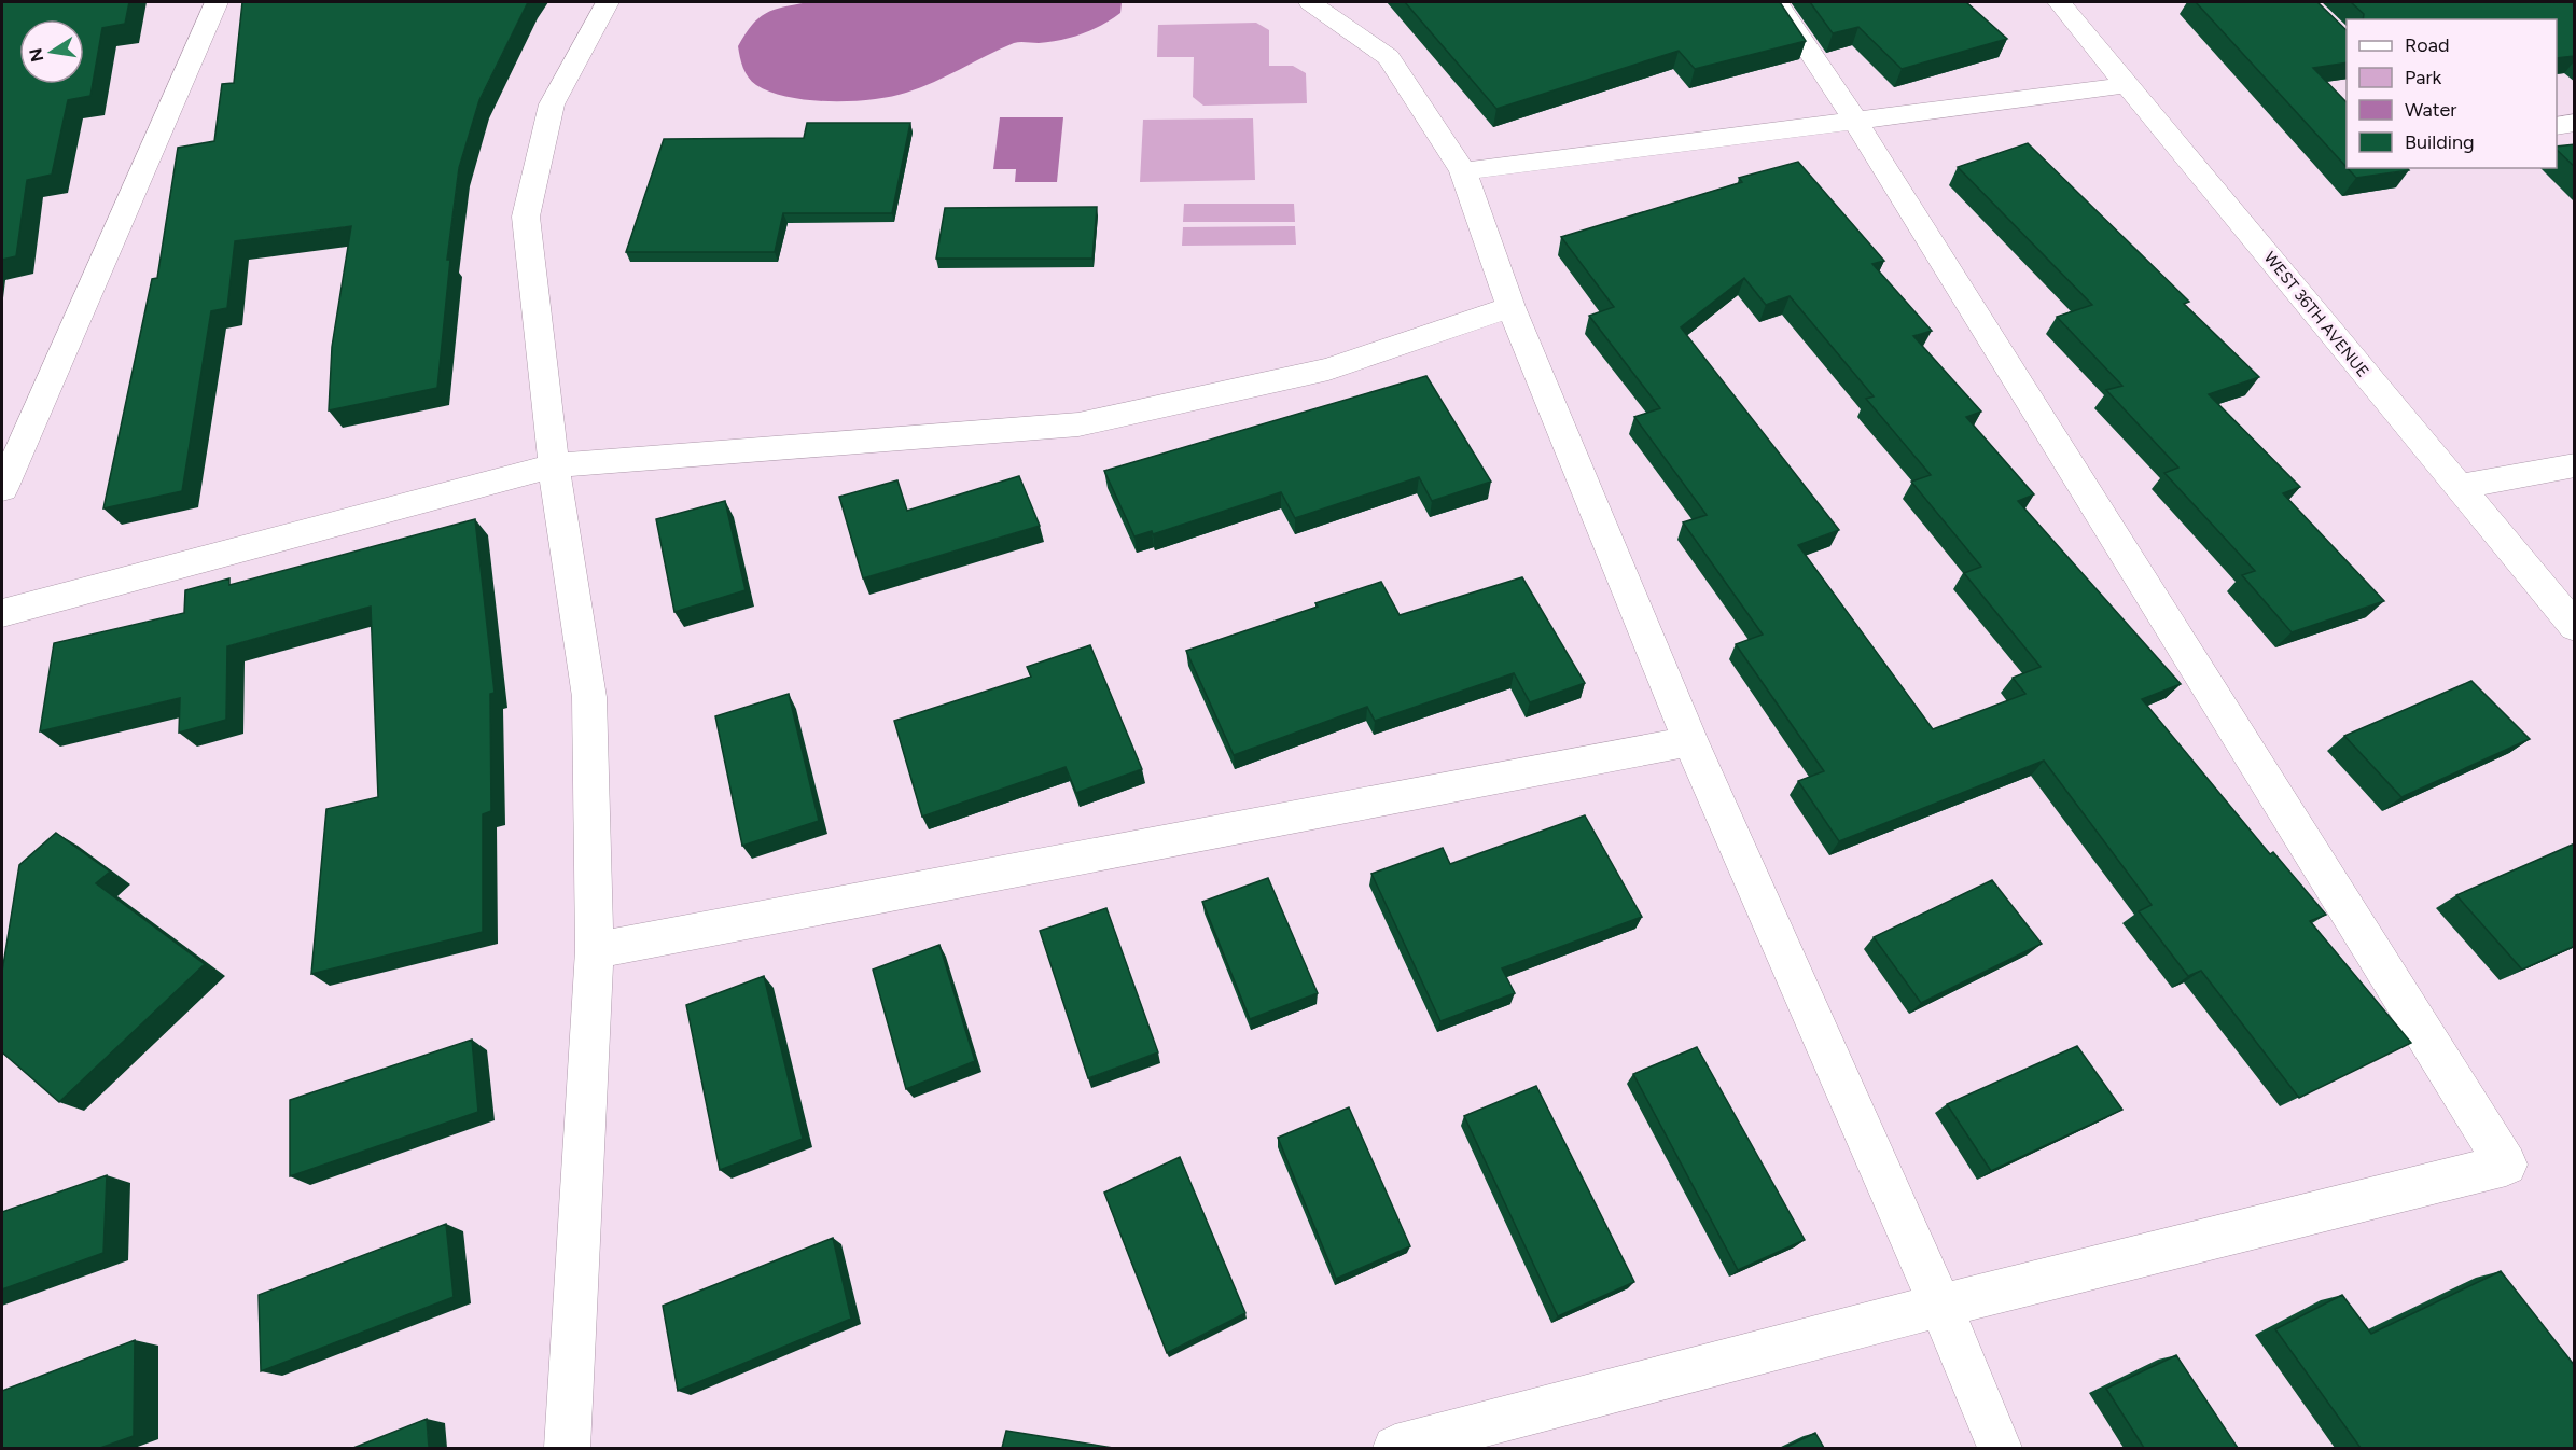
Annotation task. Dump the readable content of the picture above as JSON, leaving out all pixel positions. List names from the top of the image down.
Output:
{
  "streets": {
    "street": ["WEST 36TH AVENUE"]
  },
  "legend": [
    "Road",
    "Park",
    "Water",
    "Building"
  ],
  "north": "left"
}
